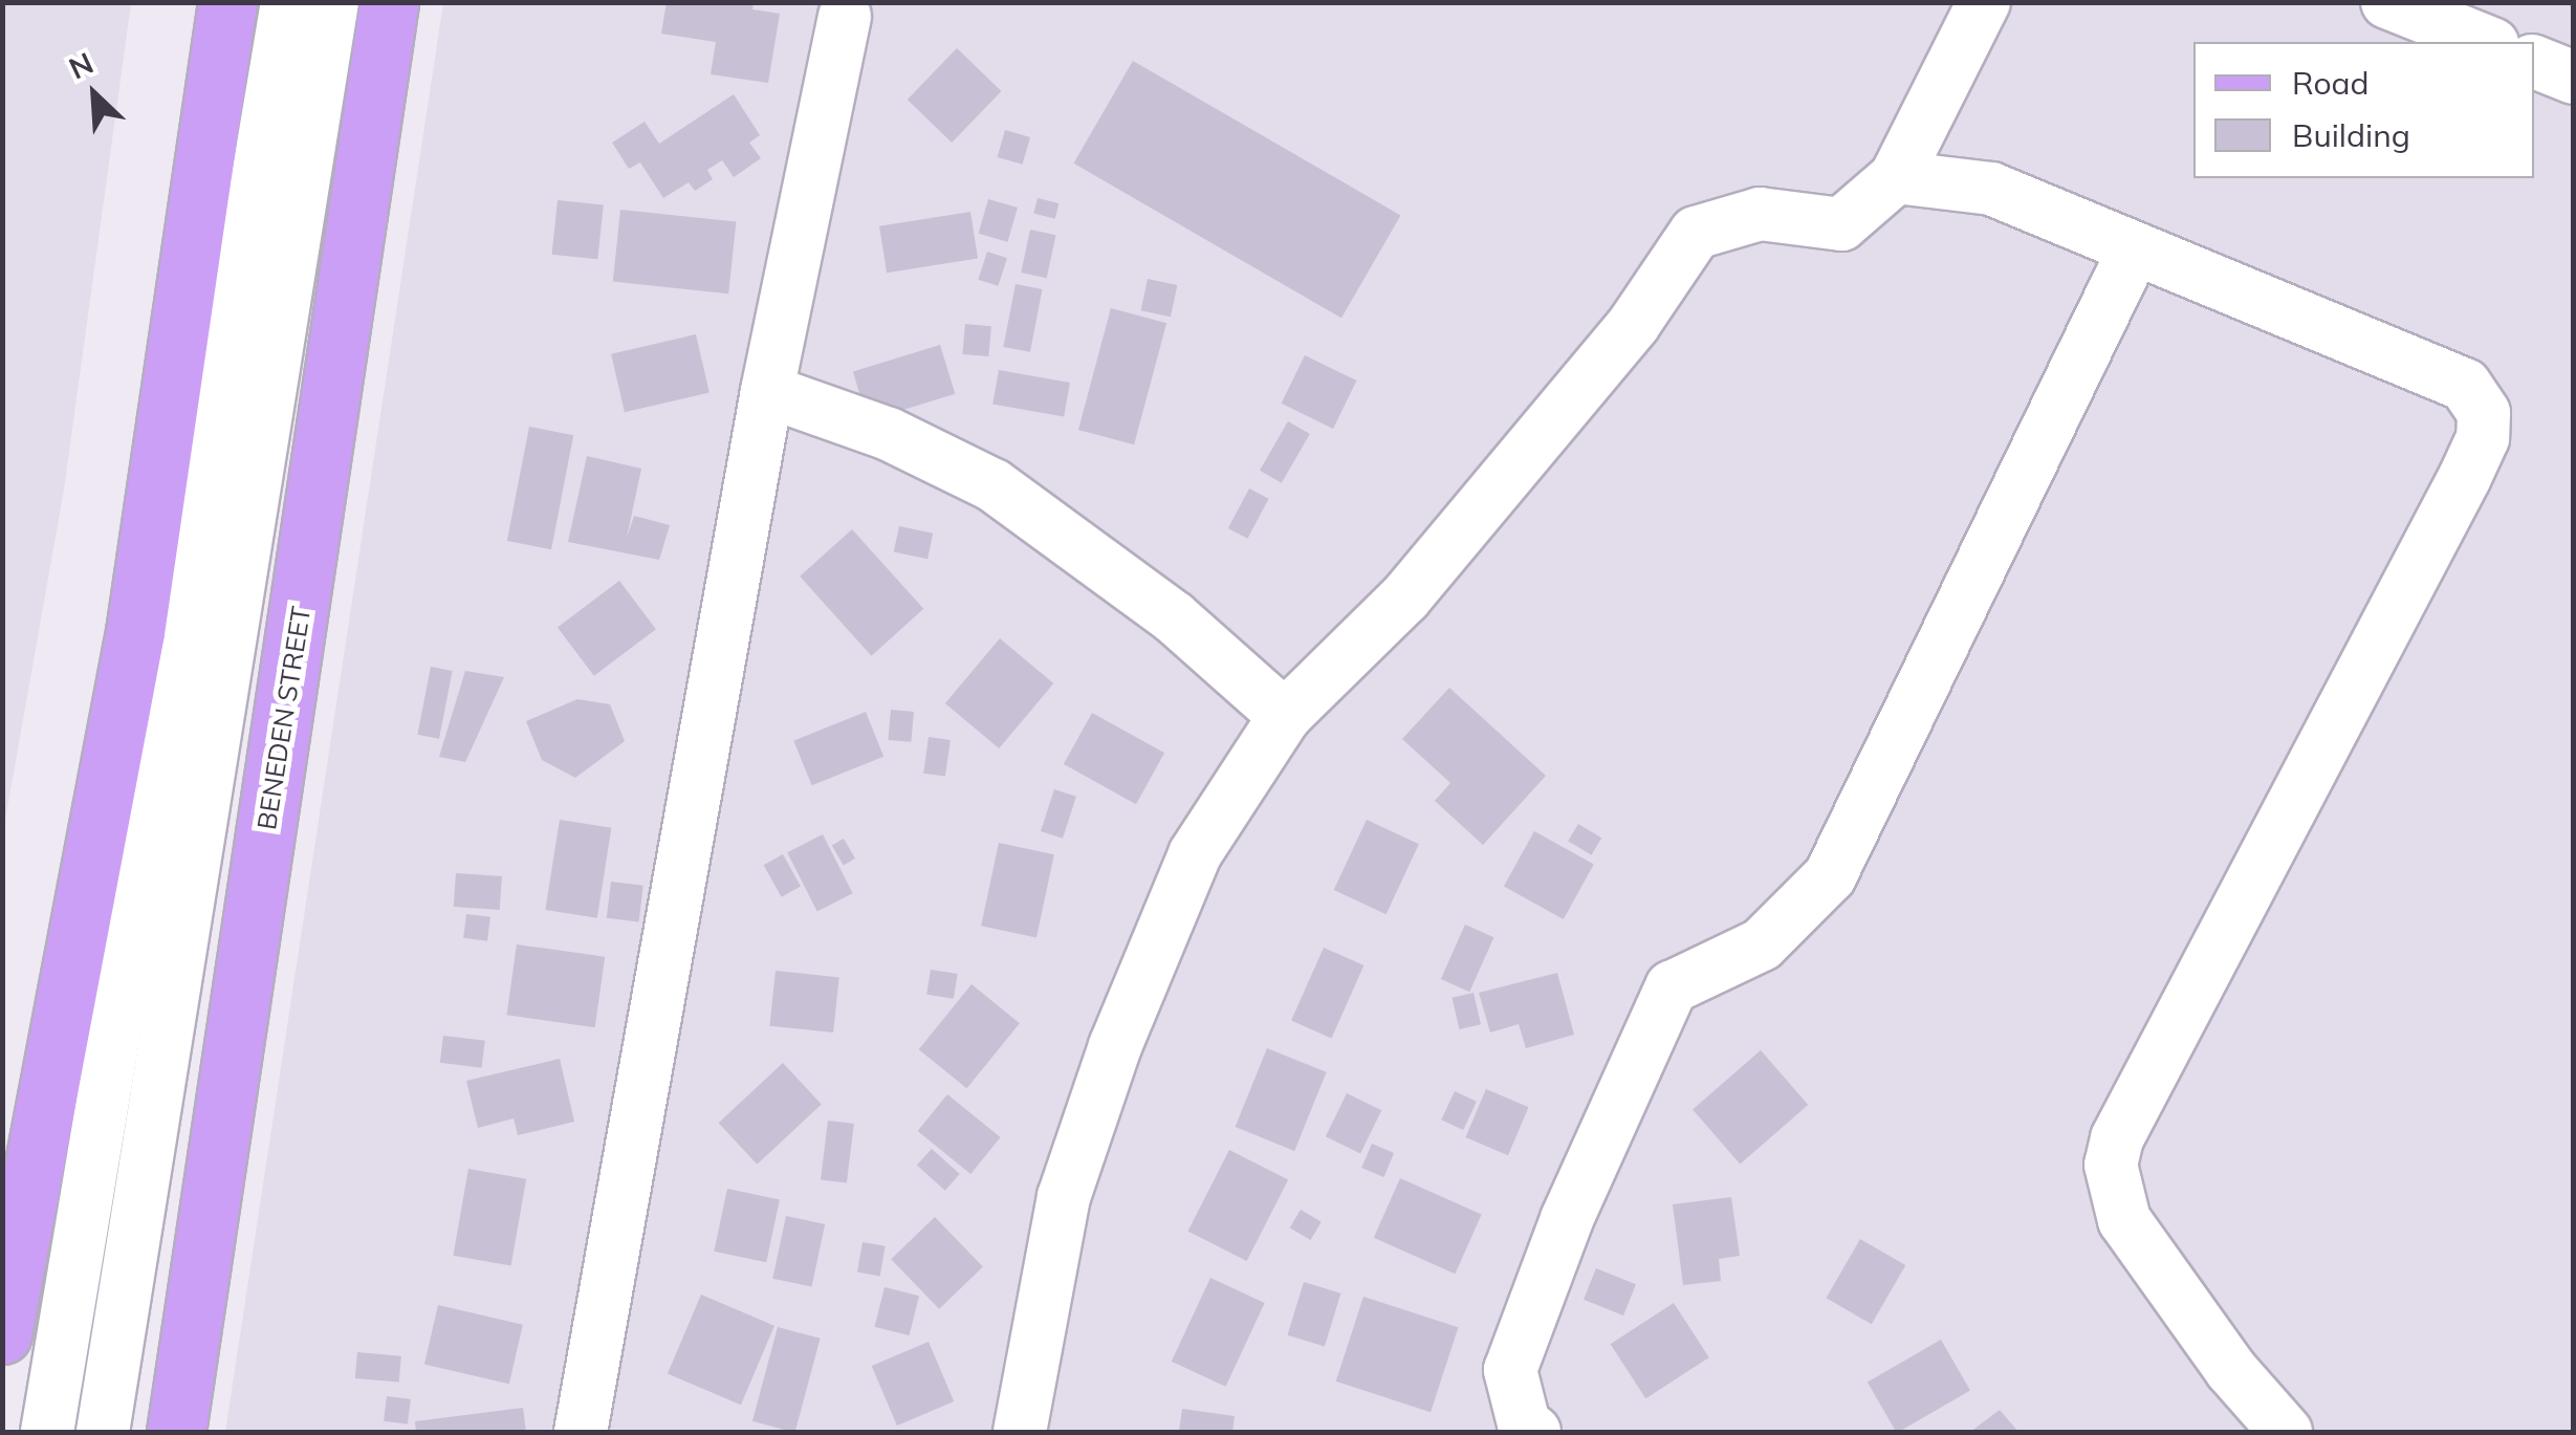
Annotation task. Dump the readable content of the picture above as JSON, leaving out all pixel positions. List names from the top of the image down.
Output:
{
  "streets": {
    "main road": ["BENEDEN STREET"]
  },
  "legend": ["Road", "Building"],
  "north": "top left"
}
